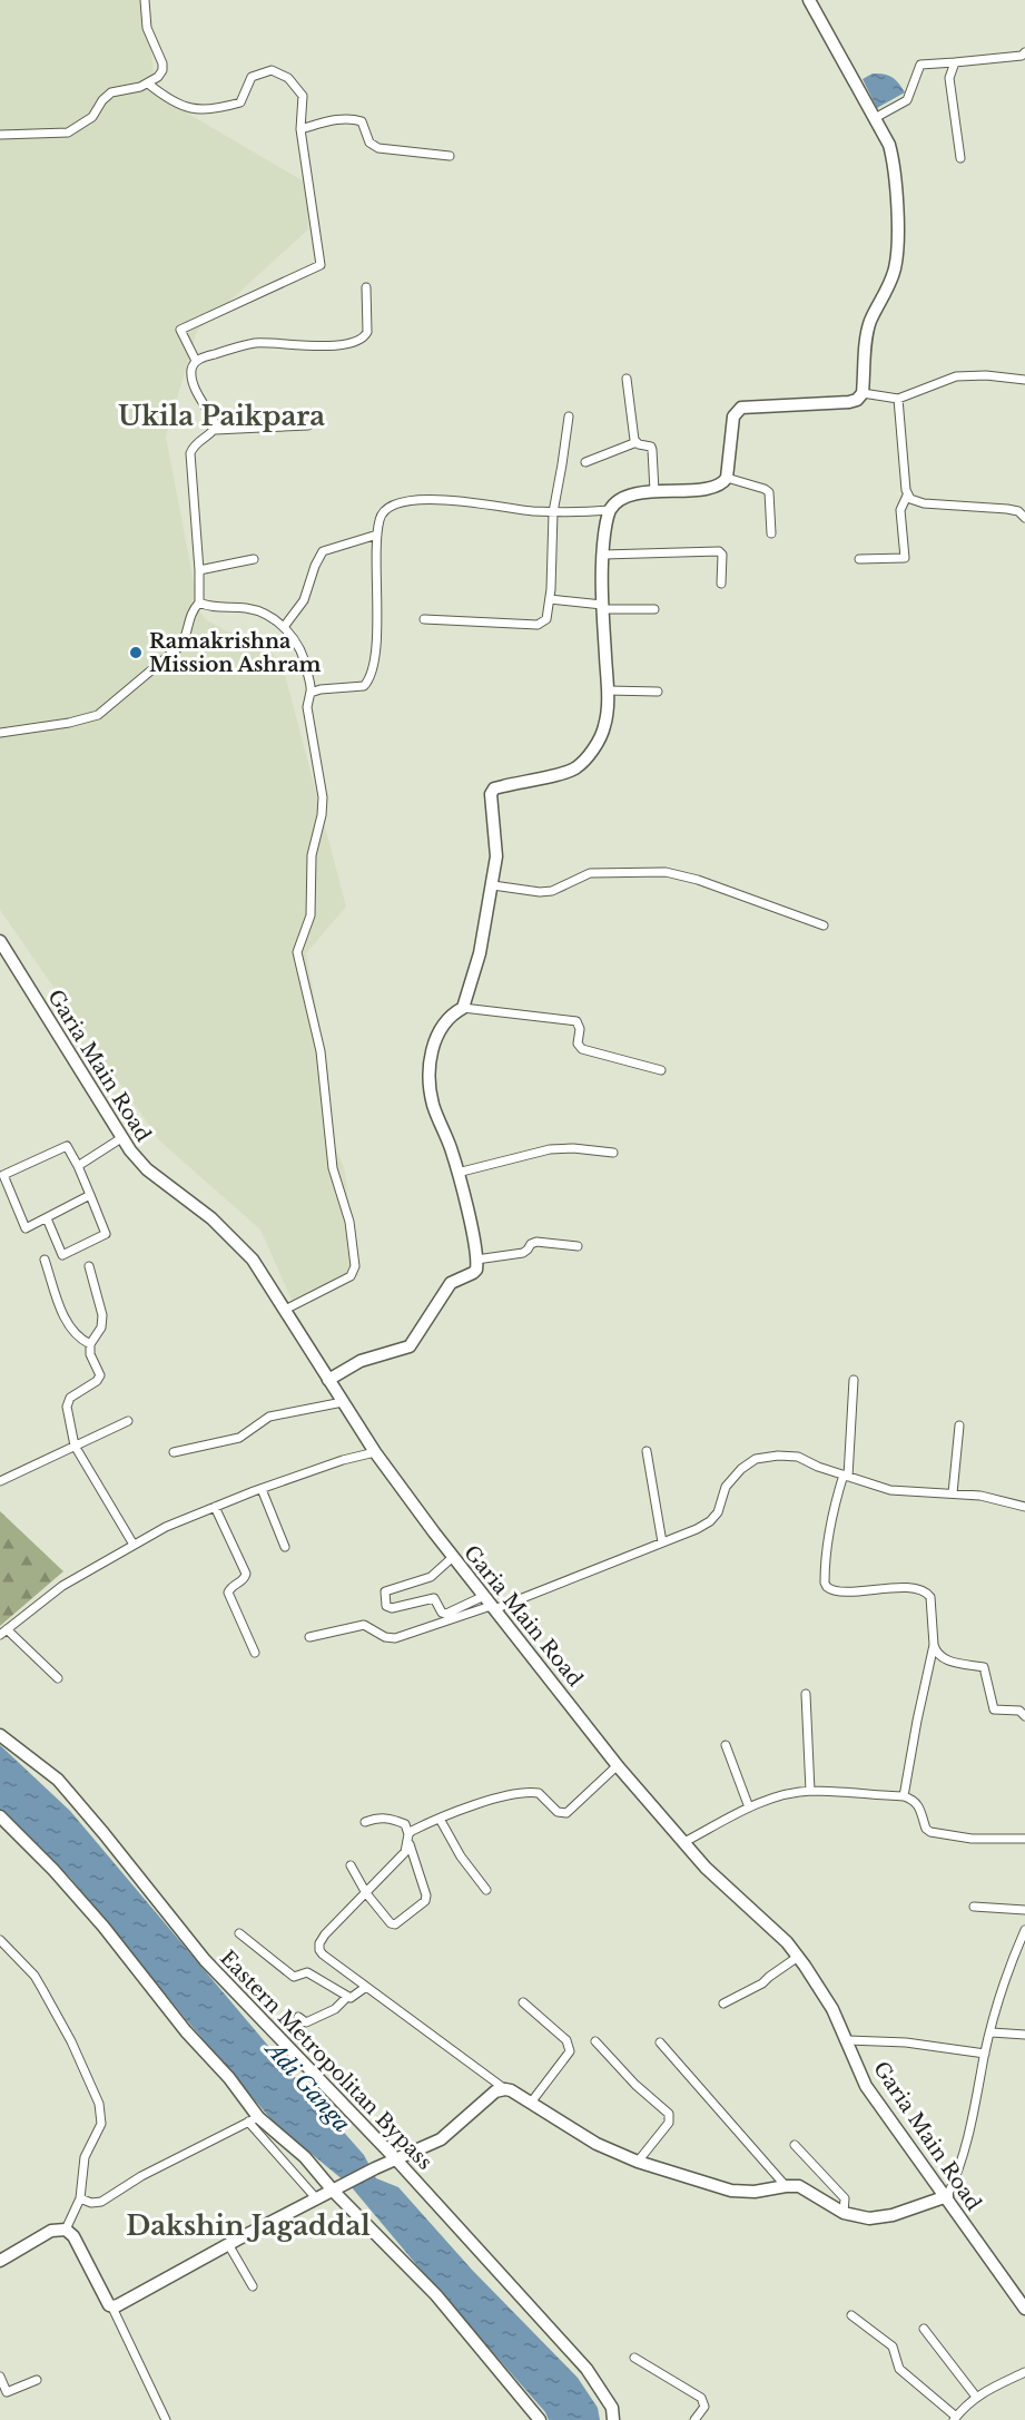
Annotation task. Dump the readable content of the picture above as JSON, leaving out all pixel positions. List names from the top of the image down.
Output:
{
  "streets": {
    "main road": ["Garia Main Road", "Eastern Metropolitan Bypass"]
  },
  "districts": ["Ukila Paikpara", "Dakshin Jagaddal"],
  "water": ["Adi Ganga"],
  "places": ["Ramakrishna Mission Ashram"]
}
